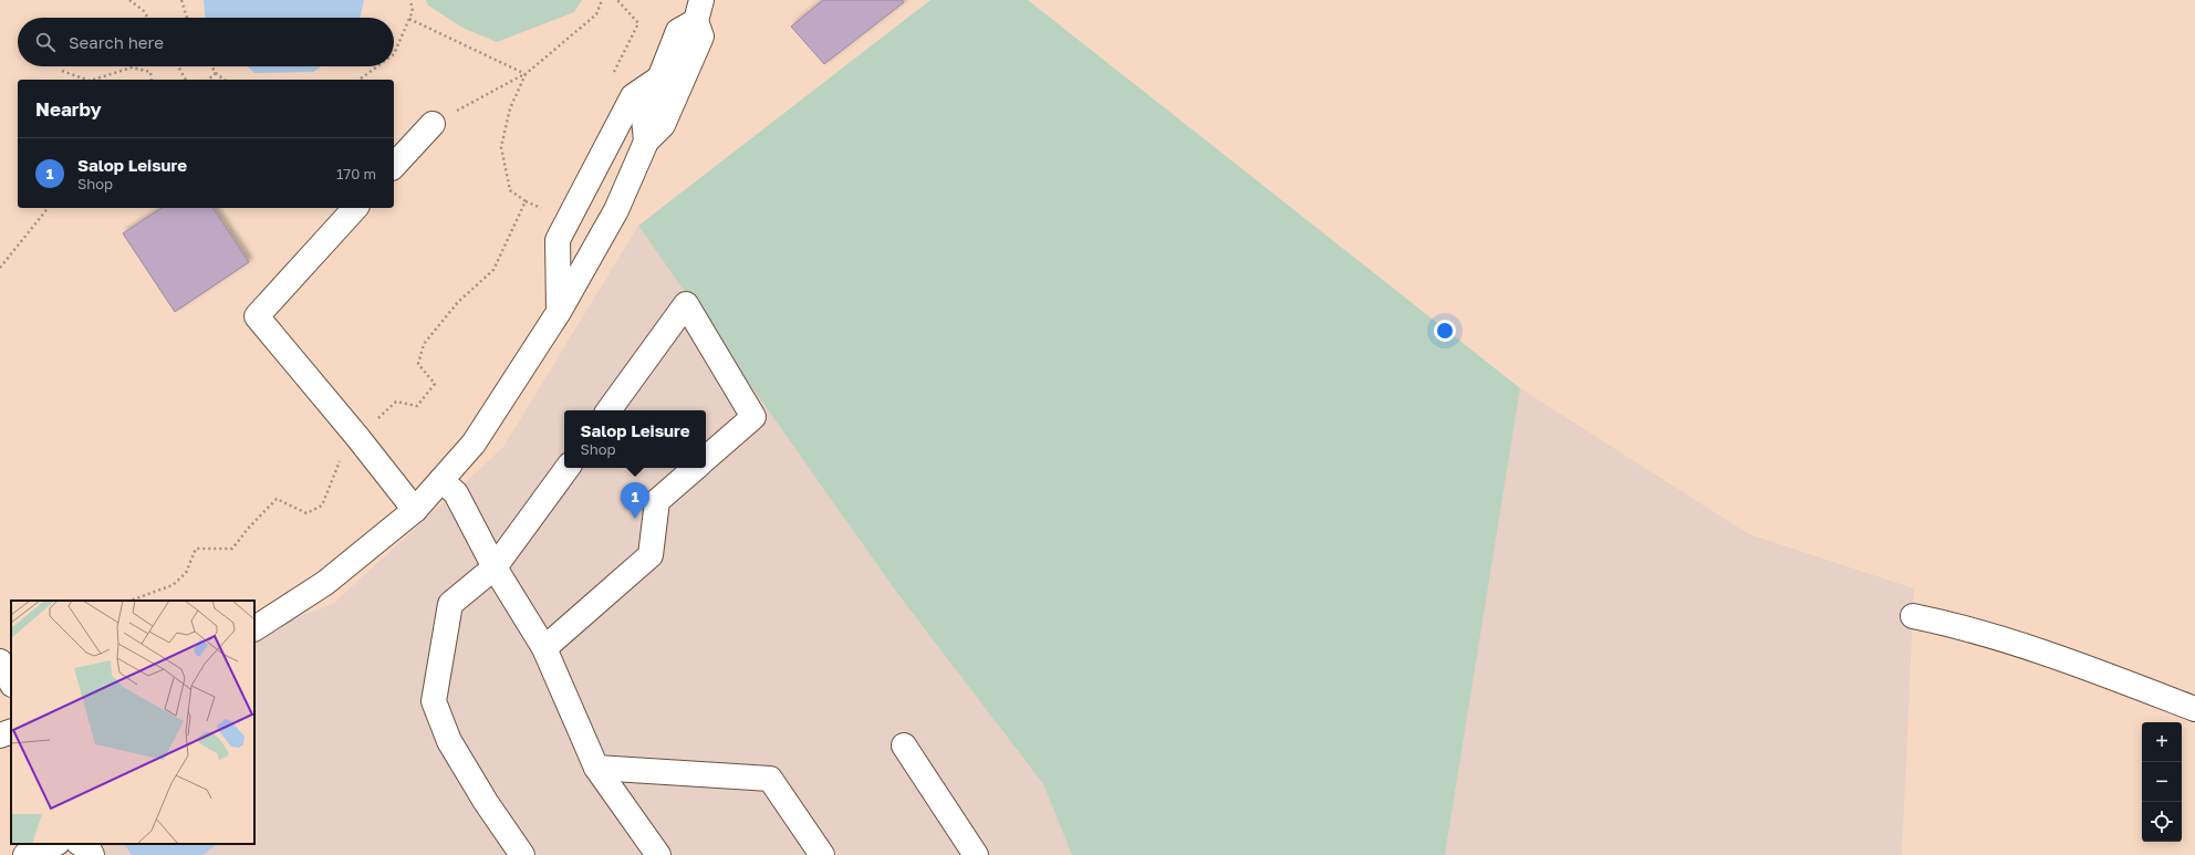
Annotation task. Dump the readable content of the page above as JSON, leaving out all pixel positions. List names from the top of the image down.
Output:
{
  "page": {
    "search": "Search here",
    "heading": "Nearby",
    "list": [
      {
        "mark": "1",
        "name": "Salop Leisure",
        "note": "Shop",
        "value": "170 m"
      }
    ],
    "popup": ["Salop Leisure", "Shop"],
    "pins": "1",
    "map_buttons": ["+", "−"]
  }
}
